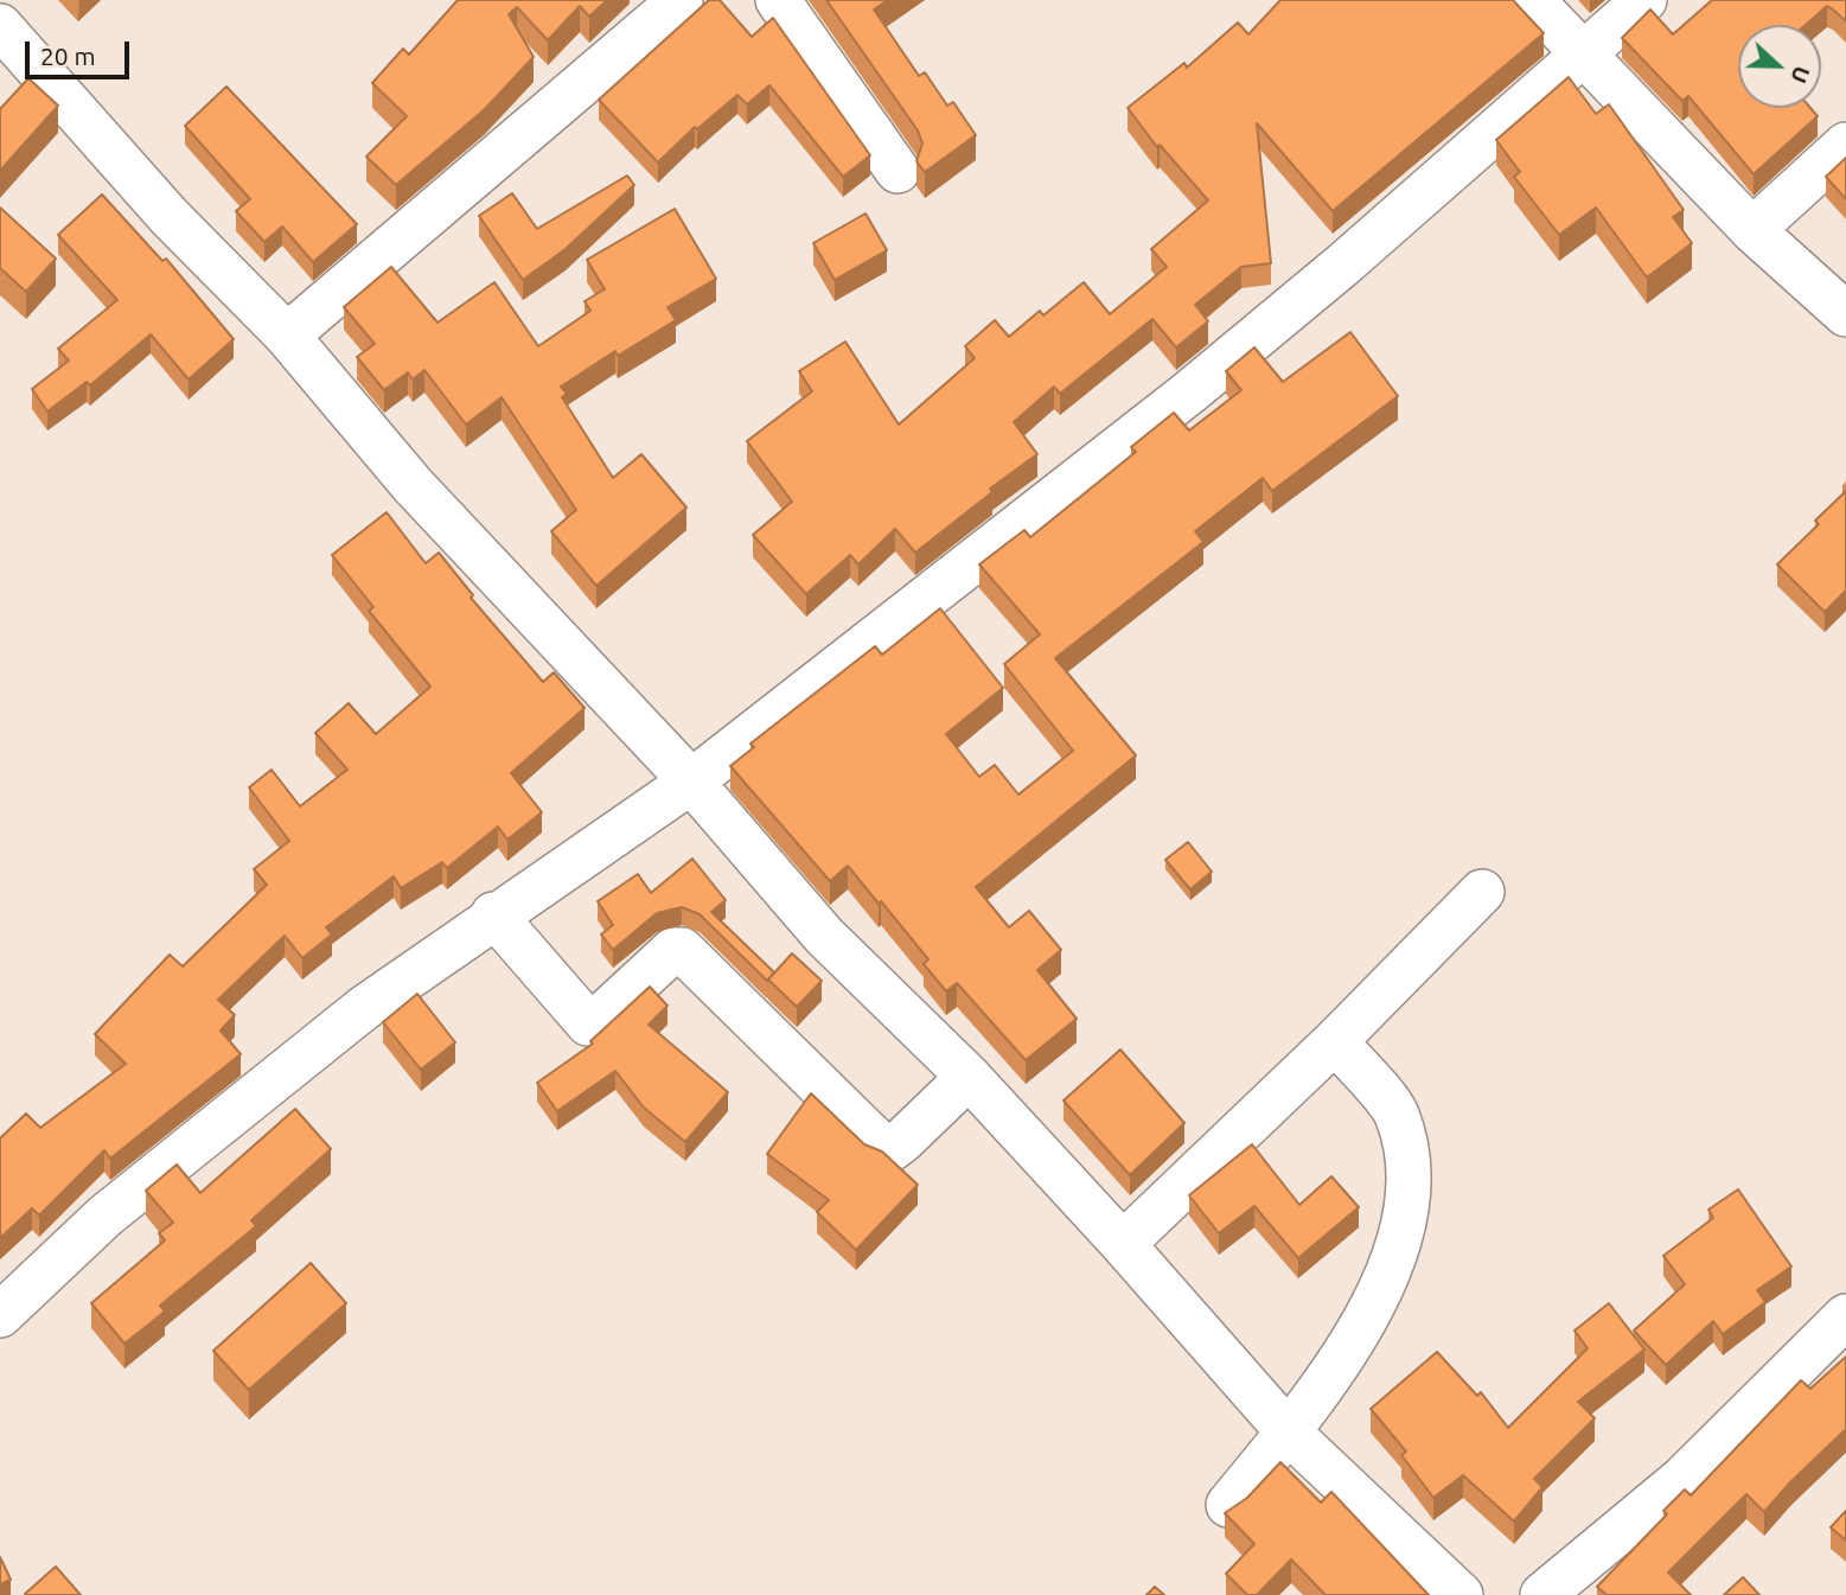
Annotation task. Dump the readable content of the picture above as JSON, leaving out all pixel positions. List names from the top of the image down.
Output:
{
  "scale_bar": "20 m",
  "north": "right"
}
